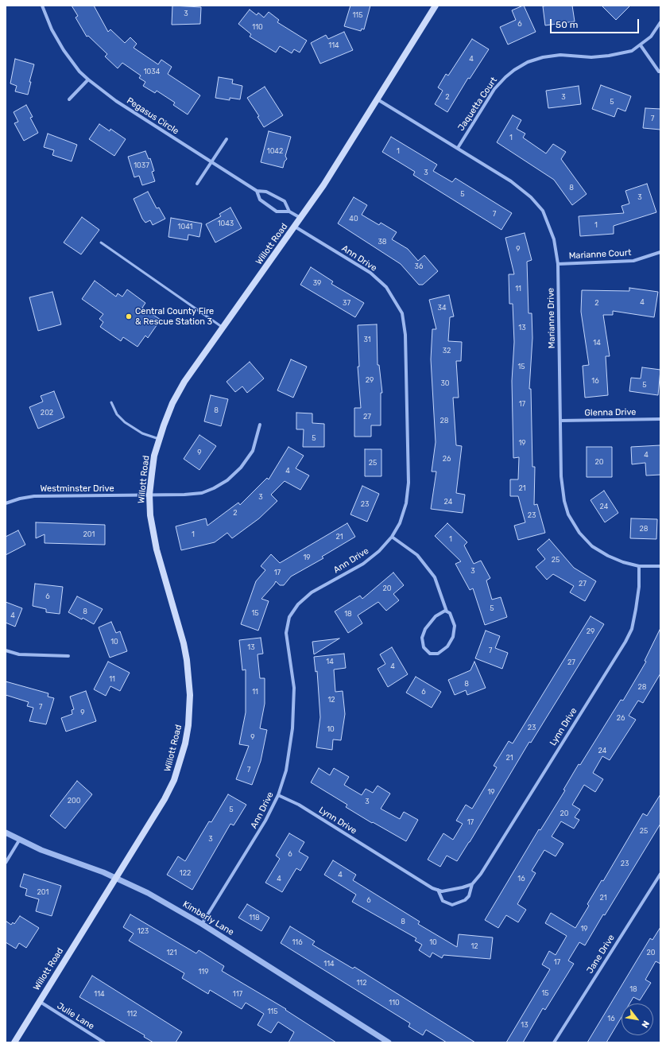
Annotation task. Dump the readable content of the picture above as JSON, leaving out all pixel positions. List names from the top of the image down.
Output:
{
  "streets": {
    "main road": ["Willott Road"],
    "street": [
      "Jaquetta Court",
      "Pegasus Circle",
      "Marianne Court",
      "Ann Drive",
      "Marianne Drive",
      "Glenna Drive",
      "Westminster Drive",
      "Lynn Drive",
      "Kimberly Lane",
      "Jane Drive",
      "Julie Lane"
    ]
  },
  "crossings": [
    ["Jaquetta Court", "Marianne Drive"],
    ["Pegasus Circle", "Willott Road"],
    ["Willott Road", "Ann Drive"],
    ["Willott Road", "Marianne Drive"],
    ["Willott Road", "Westminster Drive"],
    ["Willott Road", "Kimberly Lane"],
    ["Willott Road", "Julie Lane"],
    ["Marianne Court", "Marianne Drive"],
    ["Ann Drive", "Lynn Drive"],
    ["Ann Drive", "Kimberly Lane"],
    ["Marianne Drive", "Glenna Drive"],
    ["Marianne Drive", "Lynn Drive"]
  ],
  "places": ["Central County Fire & Rescue Station 3"],
  "house_numbers": [
    "3",
    "115",
    "6",
    "110",
    "114",
    "4",
    "1034",
    "2",
    "3",
    "5",
    "7",
    "1",
    "1042",
    "1",
    "1037",
    "3",
    "8",
    "5",
    "3",
    "7",
    "40",
    "1043",
    "1",
    "1041",
    "38",
    "9",
    "36",
    "39",
    "11",
    "4",
    "37",
    "2",
    "34",
    "13",
    "31",
    "14",
    "32",
    "15",
    "29",
    "16",
    "30",
    "5",
    "17",
    "8",
    "202",
    "27",
    "28",
    "5",
    "19",
    "9",
    "4",
    "26",
    "20",
    "25",
    "4",
    "21",
    "3",
    "24",
    "23",
    "24",
    "2",
    "23",
    "28",
    "201",
    "1",
    "21",
    "1",
    "19",
    "25",
    "3",
    "17",
    "27",
    "20",
    "6",
    "5",
    "8",
    "15",
    "18",
    "4",
    "29",
    "10",
    "13",
    "7",
    "14",
    "27",
    "4",
    "11",
    "8",
    "28",
    "11",
    "6",
    "12",
    "7",
    "9",
    "26",
    "23",
    "10",
    "9",
    "24",
    "21",
    "7",
    "19",
    "200",
    "3",
    "5",
    "20",
    "17",
    "25",
    "3",
    "6",
    "23",
    "122",
    "4",
    "4",
    "16",
    "201",
    "21",
    "6",
    "118",
    "8",
    "19",
    "123",
    "116",
    "10",
    "12",
    "121",
    "20",
    "17",
    "114",
    "119",
    "112",
    "18",
    "15",
    "114",
    "117",
    "110",
    "115",
    "112",
    "16",
    "13"
  ],
  "scale_bar": "50 m",
  "north": "bottom right"
}
